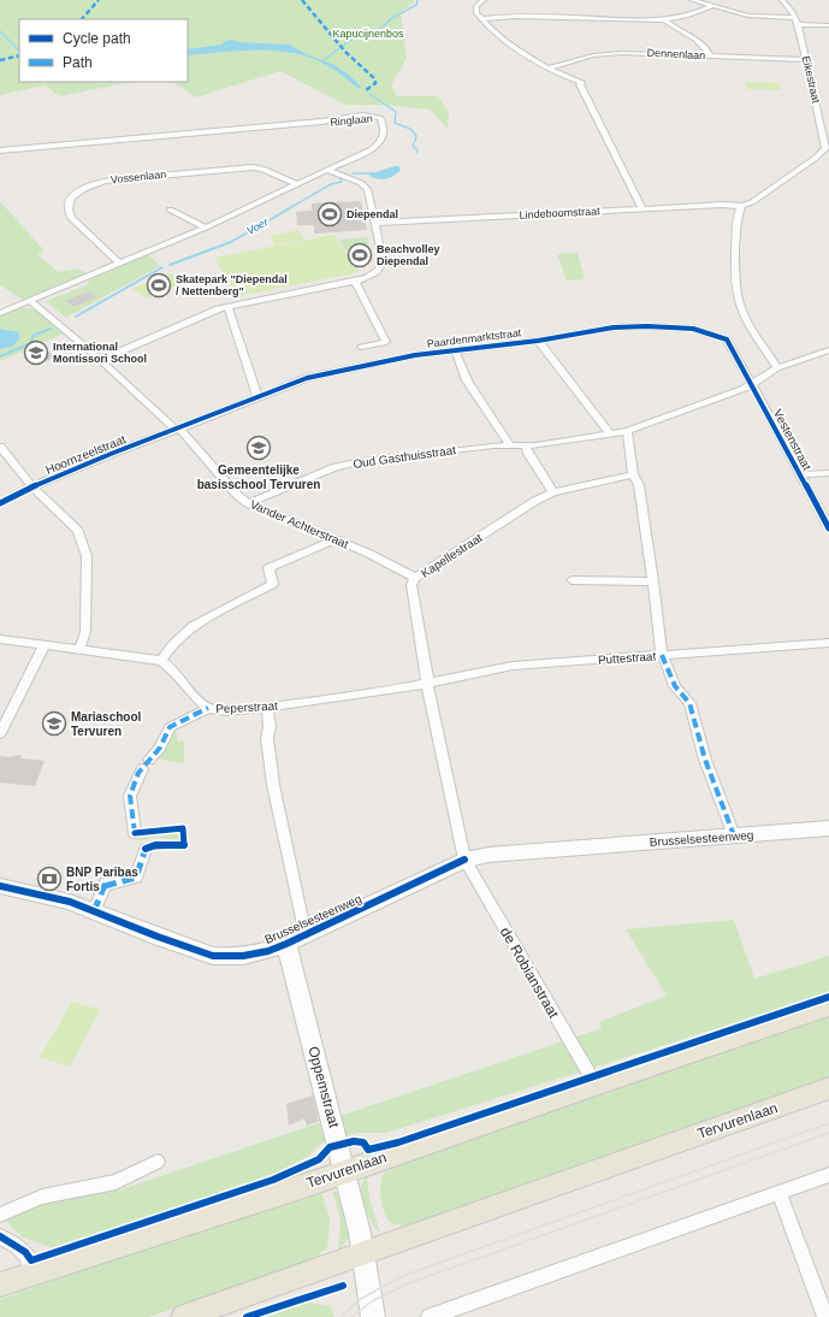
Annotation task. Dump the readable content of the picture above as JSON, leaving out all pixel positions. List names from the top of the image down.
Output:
{
  "streets": {
    "main road": ["Tervurenlaan"],
    "street": [
      "Dennenlaan",
      "Eikestraat",
      "Ringlaan",
      "Vossenlaan",
      "Lindeboomstraat",
      "Paardenmarktstraat",
      "Vestenstraat",
      "Hoornzeelstraat",
      "Oud Gasthuisstraat",
      "Vander Achterstraat",
      "Kapellestraat",
      "Puttestraat",
      "Peperstraat",
      "Brusselsesteenweg",
      "de Robianstraat",
      "Oppemstraat"
    ]
  },
  "crossings": [
    ["Dennenlaan", "Eikestraat"],
    ["Eikestraat", "Lindeboomstraat"],
    ["Paardenmarktstraat", "Vestenstraat"],
    ["Paardenmarktstraat", "Hoornzeelstraat"],
    ["Paardenmarktstraat", "Vander Achterstraat"],
    ["Hoornzeelstraat", "Vander Achterstraat"],
    ["Oud Gasthuisstraat", "Vander Achterstraat"],
    ["Vander Achterstraat", "Kapellestraat"],
    ["Kapellestraat", "Puttestraat"],
    ["Kapellestraat", "Peperstraat"],
    ["Kapellestraat", "Brusselsesteenweg"],
    ["Kapellestraat", "de Robianstraat"],
    ["Puttestraat", "Peperstraat"],
    ["Brusselsesteenweg", "de Robianstraat"],
    ["Brusselsesteenweg", "Oppemstraat"],
    ["de Robianstraat", "Tervurenlaan"],
    ["Oppemstraat", "Tervurenlaan"]
  ],
  "water": ["Voer"],
  "parks": ["Kapucijnenbos"],
  "places": {
    "sports": ["Diependal", "Beachvolley Diependal", "Skatepark \"Diependal / Nettenberg\""],
    "school or university": ["International Montissori School", "Gemeentelijke basisschool Tervuren", "Mariaschool Tervuren"],
    "bank": ["BNP Paribas Fortis"]
  },
  "legend": ["Cycle path", "Path"]
}
